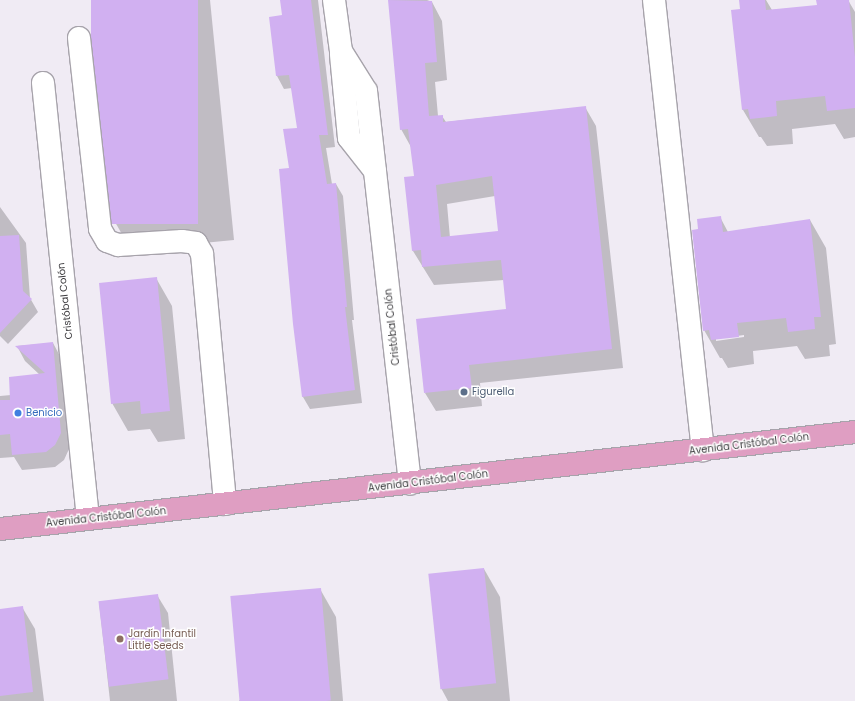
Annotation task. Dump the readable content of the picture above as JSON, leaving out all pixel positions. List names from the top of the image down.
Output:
{
  "streets": {
    "main road": ["Avenida Cristóbal Colón"],
    "street": ["Cristóbal Colón"]
  },
  "crossings": [
    ["Cristóbal Colón", "Avenida Cristóbal Colón"]
  ],
  "places": ["Figurella", "Benicio", "Jardín Infantil Little Seeds"]
}
